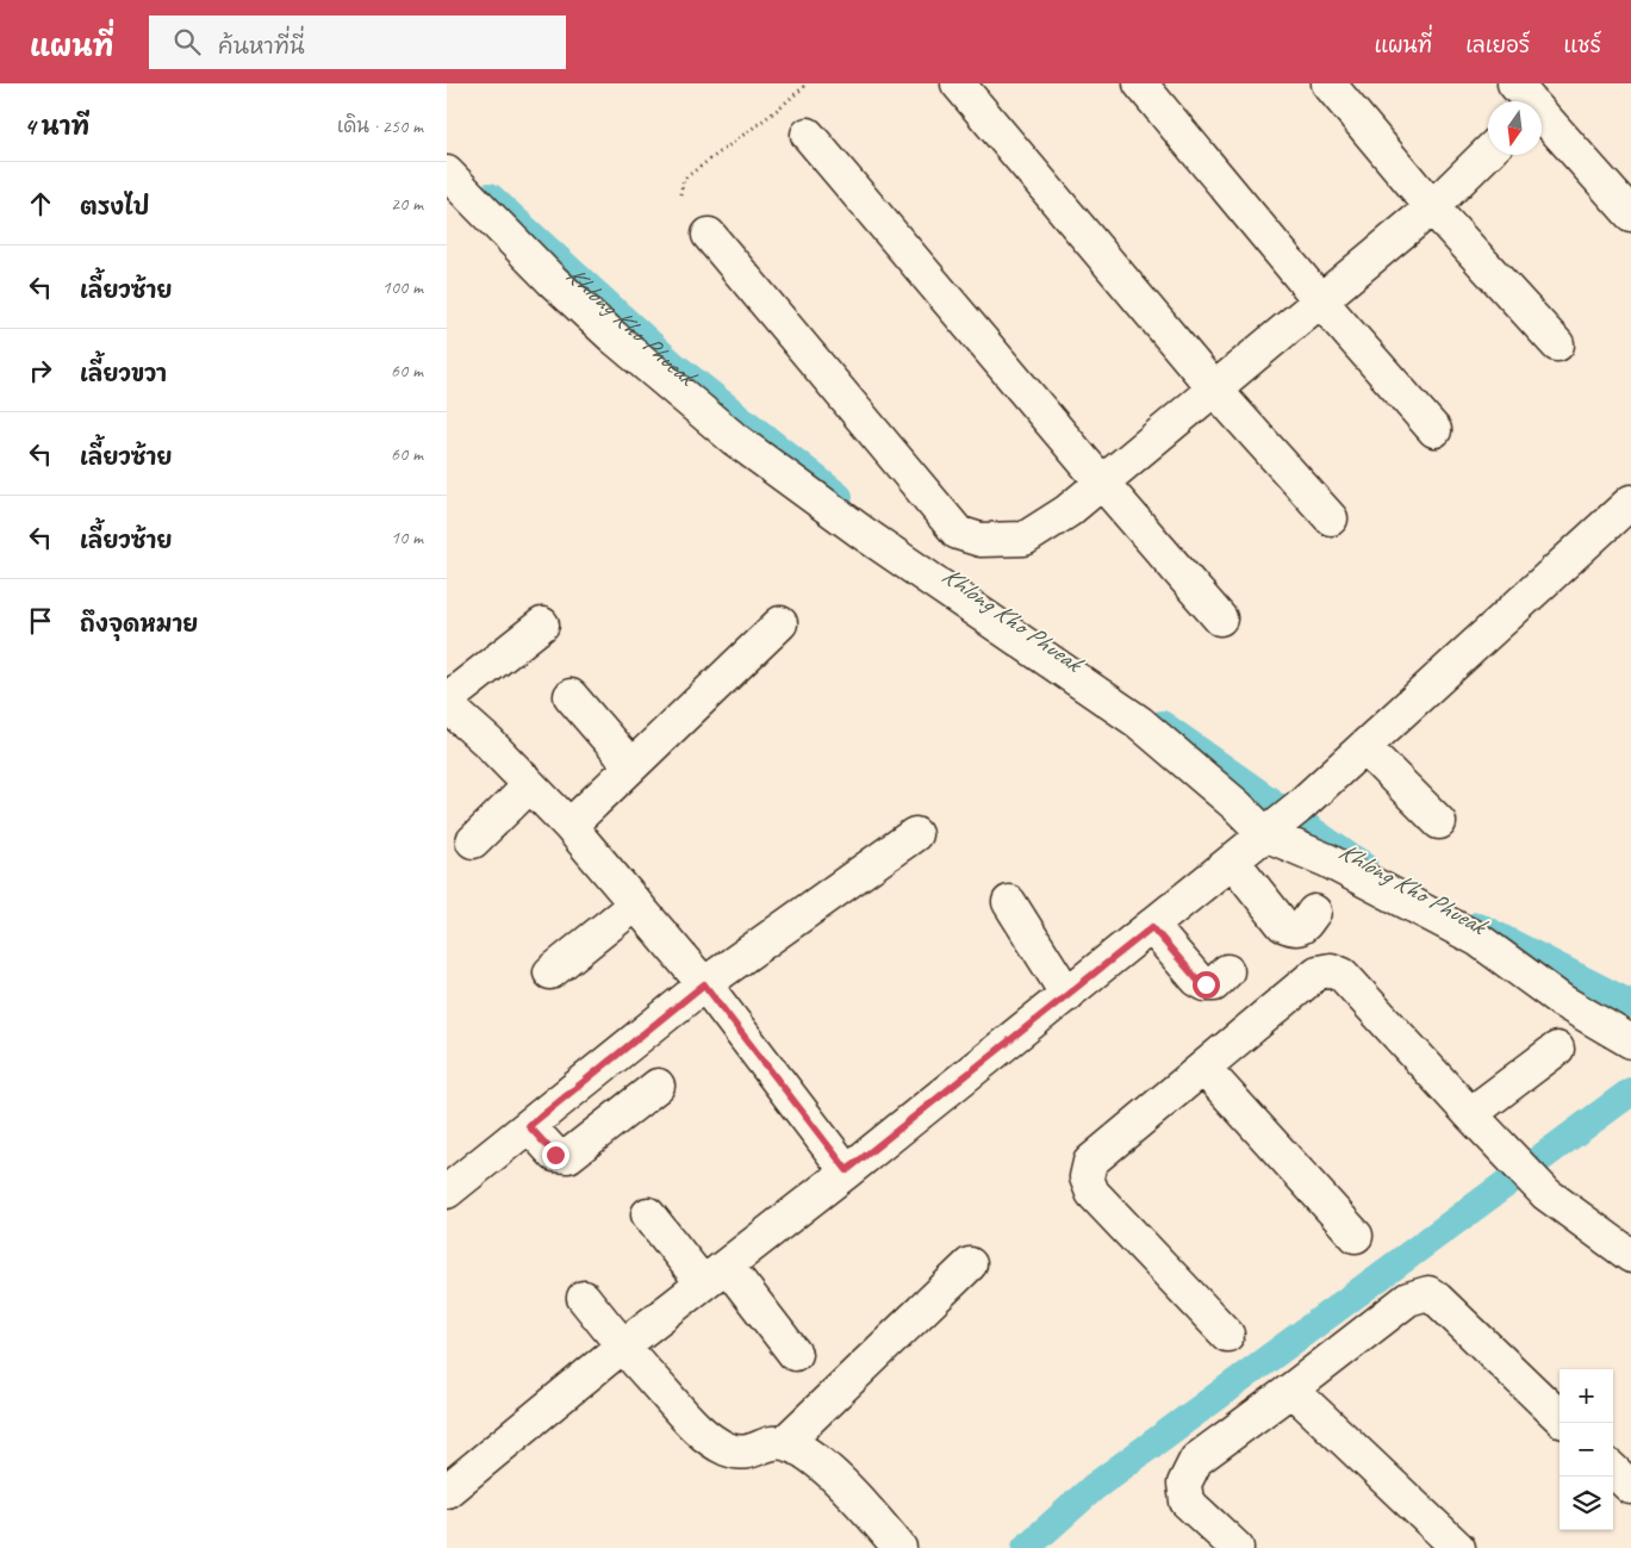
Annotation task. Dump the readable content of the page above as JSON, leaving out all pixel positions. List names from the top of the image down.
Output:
{
  "water": ["Khlong Kho Phueak"],
  "north": "bottom",
  "page": {
    "header": "แผนที่",
    "search": "ค้นหาที่นี่",
    "nav": ["แผนที่", "เลเยอร์", "แชร์"],
    "heading": ["4 นาที", "เดิน · 250 m"],
    "list": [
      ["ตรงไป", "20 m"],
      ["เลี้ยวซ้าย", "100 m"],
      ["เลี้ยวขวา", "60 m"],
      ["เลี้ยวซ้าย", "60 m"],
      ["เลี้ยวซ้าย", "10 m"],
      "ถึงจุดหมาย"
    ],
    "map_buttons": ["+", "−"]
  }
}
